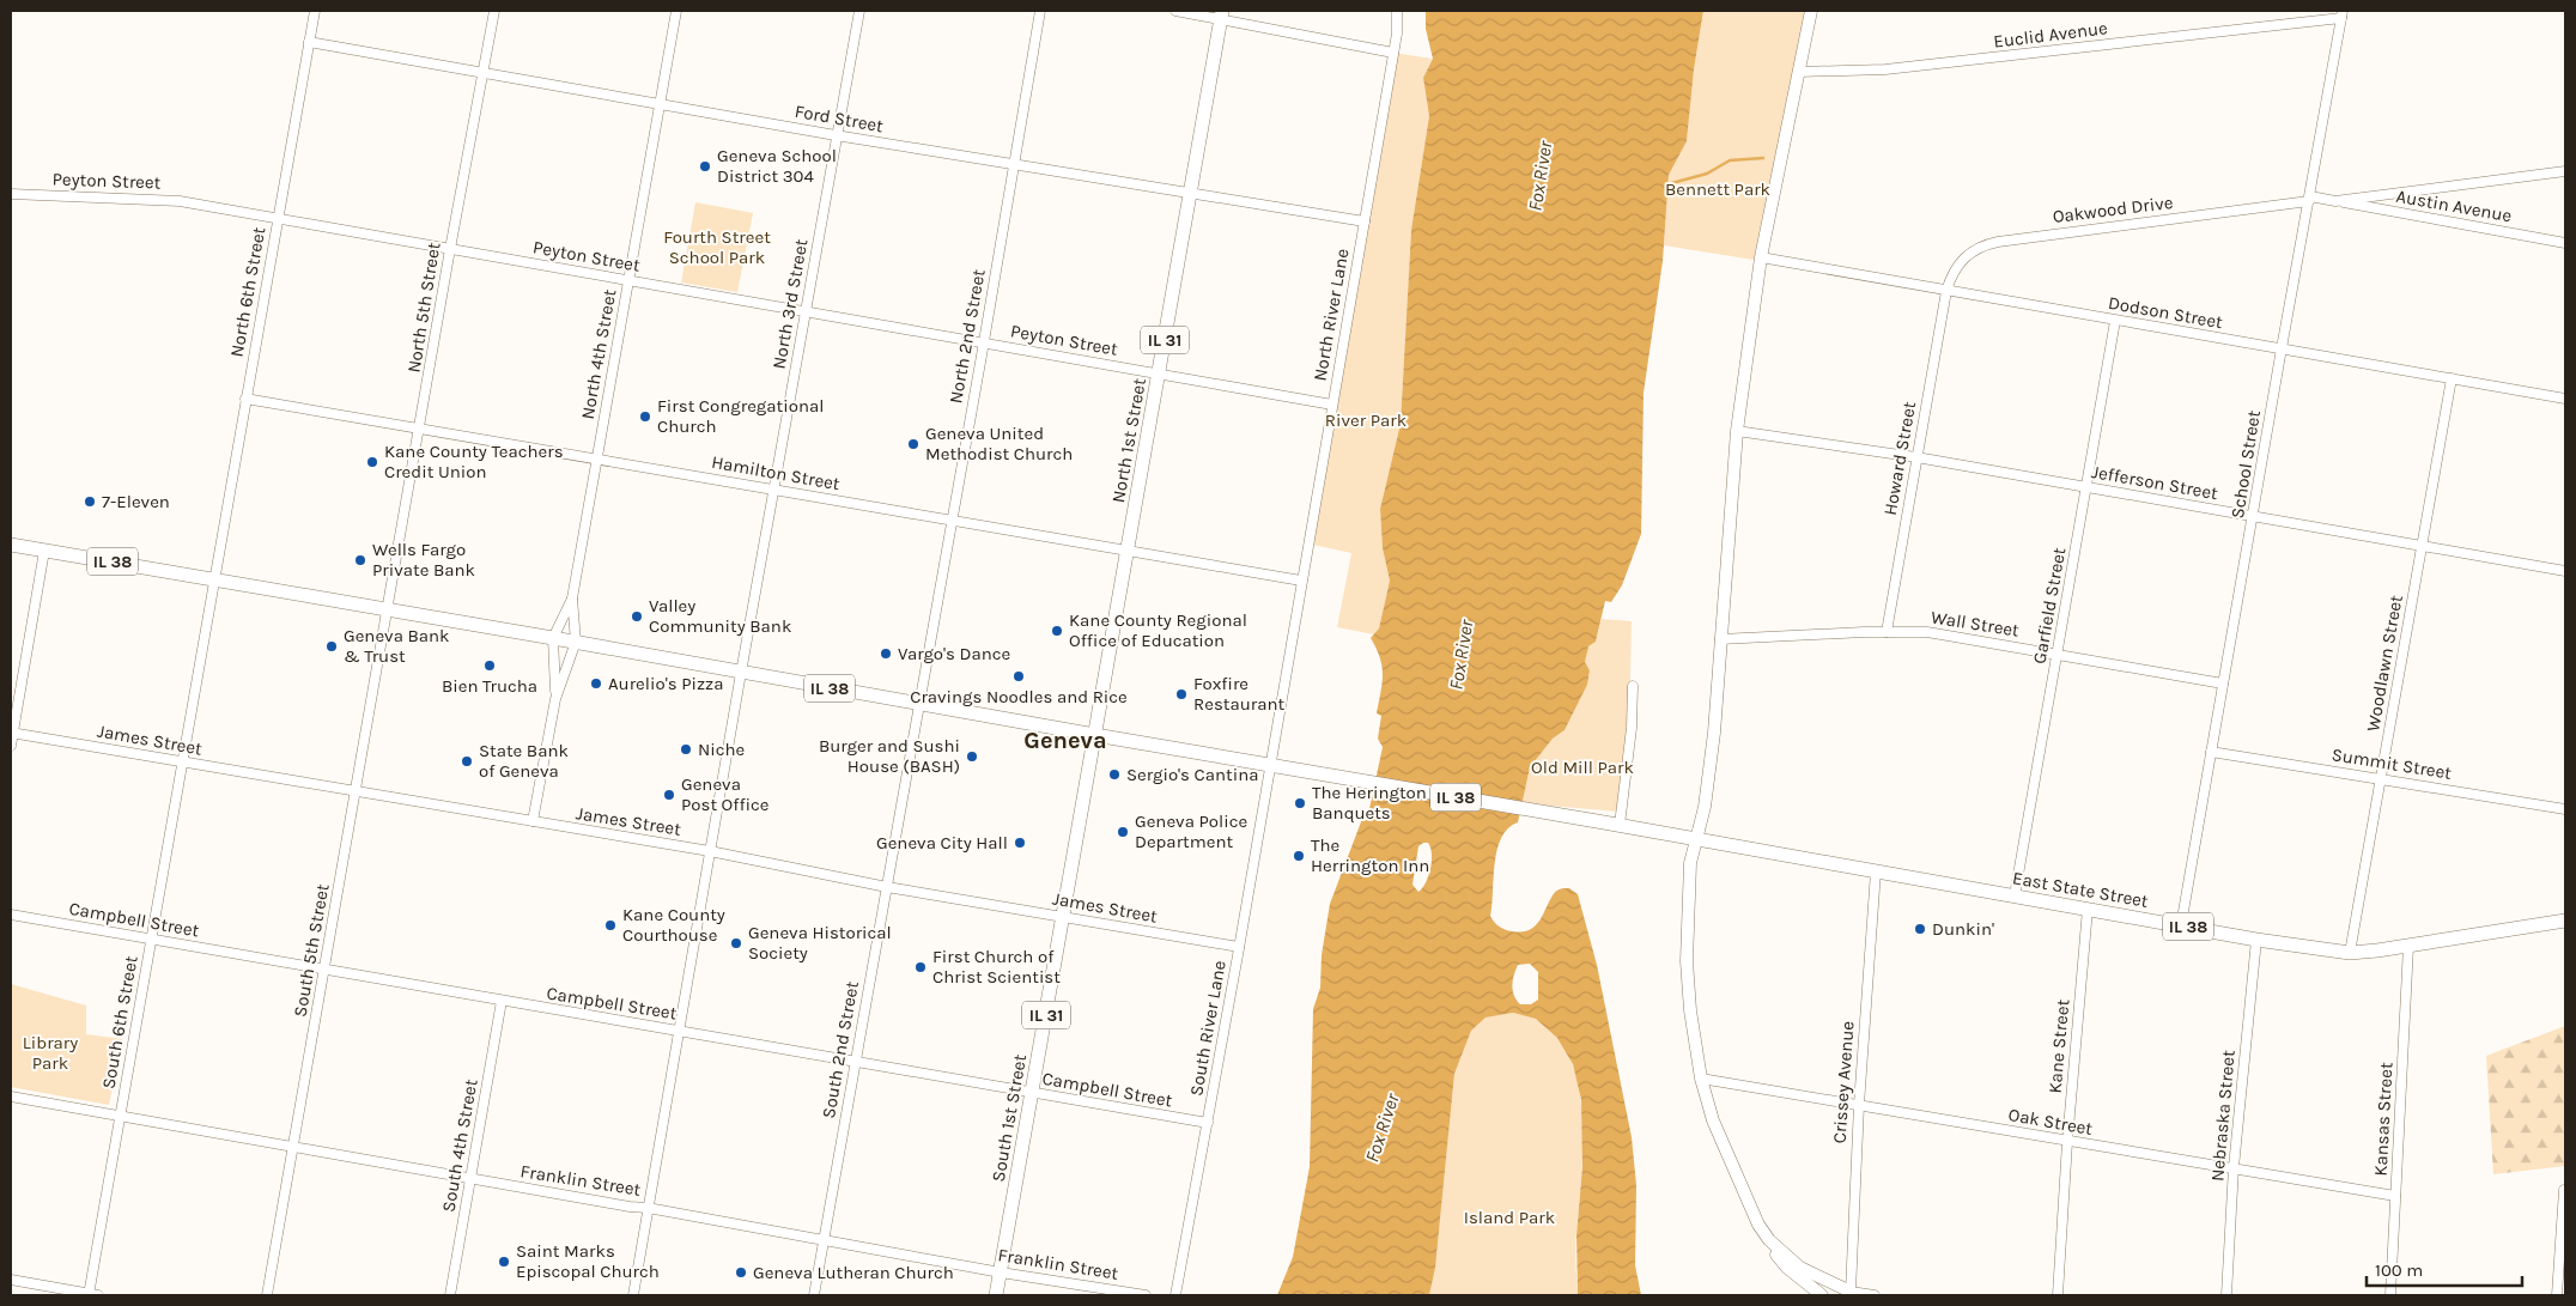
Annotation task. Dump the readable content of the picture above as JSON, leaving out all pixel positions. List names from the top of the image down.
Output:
{
  "streets": {
    "main road": [
      "IL 31",
      "North 1st Street",
      "IL 38",
      "East State Street",
      "South 1st Street"
    ],
    "street": [
      "Euclid Avenue",
      "Ford Street",
      "Peyton Street",
      "Austin Avenue",
      "Oakwood Drive",
      "North 6th Street",
      "North 3rd Street",
      "North 5th Street",
      "Dodson Street",
      "North River Lane",
      "North 2nd Street",
      "North 4th Street",
      "Howard Street",
      "School Street",
      "Hamilton Street",
      "Jefferson Street",
      "Garfield Street",
      "Wall Street",
      "Woodlawn Street",
      "James Street",
      "Summit Street",
      "Campbell Street",
      "South 5th Street",
      "South 6th Street",
      "South River Lane",
      "Kane Street",
      "South 2nd Street",
      "Crissey Avenue",
      "Nebraska Street",
      "Kansas Street",
      "Oak Street",
      "South 4th Street",
      "Franklin Street"
    ]
  },
  "crossings": [
    ["Euclid Avenue", "School Street"],
    ["Ford Street", "North 6th Street"],
    ["Ford Street", "North 3rd Street"],
    ["Ford Street", "North 5th Street"],
    ["Ford Street", "North River Lane"],
    ["Ford Street", "North 2nd Street"],
    ["Ford Street", "North 4th Street"],
    ["Ford Street", "North 1st Street"],
    ["Peyton Street", "North 6th Street"],
    ["Peyton Street", "North 3rd Street"],
    ["Peyton Street", "North 5th Street"],
    ["Peyton Street", "North River Lane"],
    ["Peyton Street", "North 2nd Street"],
    ["Peyton Street", "North 4th Street"],
    ["Peyton Street", "North 1st Street"],
    ["Austin Avenue", "Oakwood Drive"],
    ["Oakwood Drive", "Dodson Street"],
    ["Oakwood Drive", "Howard Street"],
    ["Oakwood Drive", "School Street"],
    ["North 6th Street", "Hamilton Street"],
    ["North 6th Street", "IL 38"],
    ["North 6th Street", "South 6th Street"],
    ["North 3rd Street", "Hamilton Street"],
    ["North 3rd Street", "IL 38"],
    ["North 3rd Street", "James Street"],
    ["North 3rd Street", "Campbell Street"],
    ["North 3rd Street", "Franklin Street"],
    ["North 5th Street", "Hamilton Street"],
    ["North 5th Street", "IL 38"],
    ["North 5th Street", "South 5th Street"],
    ["Dodson Street", "Howard Street"],
    ["Dodson Street", "School Street"],
    ["Dodson Street", "Garfield Street"],
    ["Dodson Street", "Woodlawn Street"],
    ["North River Lane", "Hamilton Street"],
    ["North River Lane", "IL 38"],
    ["North River Lane", "South River Lane"],
    ["North 2nd Street", "Hamilton Street"],
    ["North 2nd Street", "IL 38"],
    ["North 2nd Street", "South 2nd Street"],
    ["North 4th Street", "Hamilton Street"],
    ["North 4th Street", "IL 38"],
    ["North 1st Street", "Hamilton Street"],
    ["North 1st Street", "IL 38"],
    ["North 1st Street", "South 1st Street"],
    ["Howard Street", "Jefferson Street"],
    ["Howard Street", "Wall Street"],
    ["School Street", "Jefferson Street"],
    ["School Street", "Wall Street"],
    ["School Street", "Summit Street"],
    ["School Street", "East State Street"],
    ["Jefferson Street", "Garfield Street"],
    ["Jefferson Street", "Woodlawn Street"],
    ["IL 38", "East State Street"],
    ["IL 38", "South 5th Street"],
    ["IL 38", "South 6th Street"],
    ["IL 38", "South River Lane"],
    ["IL 38", "South 2nd Street"],
    ["IL 38", "South 1st Street"],
    ["Garfield Street", "Wall Street"],
    ["Garfield Street", "East State Street"],
    ["Woodlawn Street", "Summit Street"],
    ["Woodlawn Street", "East State Street"],
    ["James Street", "South 5th Street"],
    ["James Street", "South 6th Street"],
    ["James Street", "South River Lane"],
    ["James Street", "South 2nd Street"],
    ["James Street", "South 1st Street"],
    ["East State Street", "Kane Street"],
    ["East State Street", "Crissey Avenue"],
    ["East State Street", "Nebraska Street"],
    ["East State Street", "Kansas Street"],
    ["Campbell Street", "South 5th Street"],
    ["Campbell Street", "South 6th Street"],
    ["Campbell Street", "South River Lane"],
    ["Campbell Street", "South 2nd Street"],
    ["Campbell Street", "South 1st Street"],
    ["Campbell Street", "South 4th Street"],
    ["South 5th Street", "Franklin Street"],
    ["South 6th Street", "Franklin Street"],
    ["Kane Street", "Oak Street"],
    ["South 2nd Street", "Franklin Street"],
    ["Crissey Avenue", "Oak Street"],
    ["Nebraska Street", "Oak Street"],
    ["South 1st Street", "Franklin Street"],
    ["Kansas Street", "Oak Street"],
    ["South 4th Street", "Franklin Street"]
  ],
  "districts": ["Geneva"],
  "water": ["Fox River"],
  "parks": [
    "Bennett Park",
    "Fourth Street School Park",
    "River Park",
    "Old Mill Park",
    "Library Park",
    "Island Park"
  ],
  "places": [
    "Geneva School District 304",
    "First Congregational Church",
    "Geneva United Methodist Church",
    "Kane County Teachers Credit Union",
    "7-Eleven",
    "Wells Fargo Private Bank",
    "Valley Community Bank",
    "Kane County Regional Office of Education",
    "Geneva Bank & Trust",
    "Vargo's Dance",
    "Bien Trucha",
    "Cravings Noodles and Rice",
    "Aurelio's Pizza",
    "Foxfire Restaurant",
    "Niche",
    "Burger and Sushi House (BASH)",
    "State Bank of Geneva",
    "Sergio's Cantina",
    "Geneva Post Office",
    "The Herington Banquets",
    "Geneva Police Department",
    "Geneva City Hall",
    "The Herrington Inn",
    "Kane County Courthouse",
    "Dunkin'",
    "Geneva Historical Society",
    "First Church of Christ Scientist",
    "Saint Marks Episcopal Church",
    "Geneva Lutheran Church"
  ],
  "scale_bar": "100 m"
}
